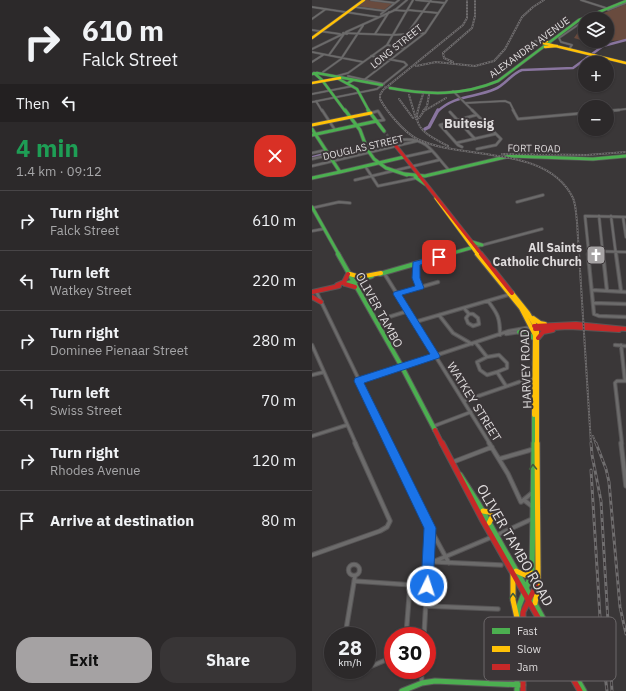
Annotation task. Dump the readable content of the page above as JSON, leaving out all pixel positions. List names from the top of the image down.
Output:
{
  "streets": {
    "main road": [
      "ALEXANDRA AVENUE",
      "FORT ROAD",
      "OLIVER TAMBO",
      "HARVEY ROAD",
      "OLIVER TAMBO ROAD"
    ],
    "street": ["LONG STREET", "DOUGLAS STREET", "WATKEY STREET"]
  },
  "crossings": [
    ["DOUGLAS STREET", "FORT ROAD"],
    ["DOUGLAS STREET", "HARVEY ROAD"],
    ["FORT ROAD", "HARVEY ROAD"],
    ["OLIVER TAMBO", "OLIVER TAMBO ROAD"],
    ["HARVEY ROAD", "OLIVER TAMBO ROAD"]
  ],
  "districts": ["Buitesig"],
  "places": {
    "church": ["All Saints Catholic Church"]
  },
  "legend": ["Fast", "Slow", "Jam"],
  "page": {
    "turn": ["610 m", "Falck Street"],
    "map_buttons": ["+", "−"],
    "then": "Then",
    "heading": ["4 min", "1.4 km · 09:12"],
    "list": [
      {
        "name": "Turn right",
        "note": "Falck Street",
        "value": "610 m"
      },
      {
        "name": "Turn left",
        "note": "Watkey Street",
        "value": "220 m"
      },
      {
        "name": "Turn right",
        "note": "Dominee Pienaar Street",
        "value": "280 m"
      },
      {
        "name": "Turn left",
        "note": "Swiss Street",
        "value": "70 m"
      },
      {
        "name": "Turn right",
        "note": "Rhodes Avenue",
        "value": "120 m"
      },
      {
        "name": "Arrive at destination",
        "value": "80 m"
      }
    ],
    "speed": "28 km/h",
    "limit": "30",
    "buttons": ["Exit", "Share"]
  }
}
